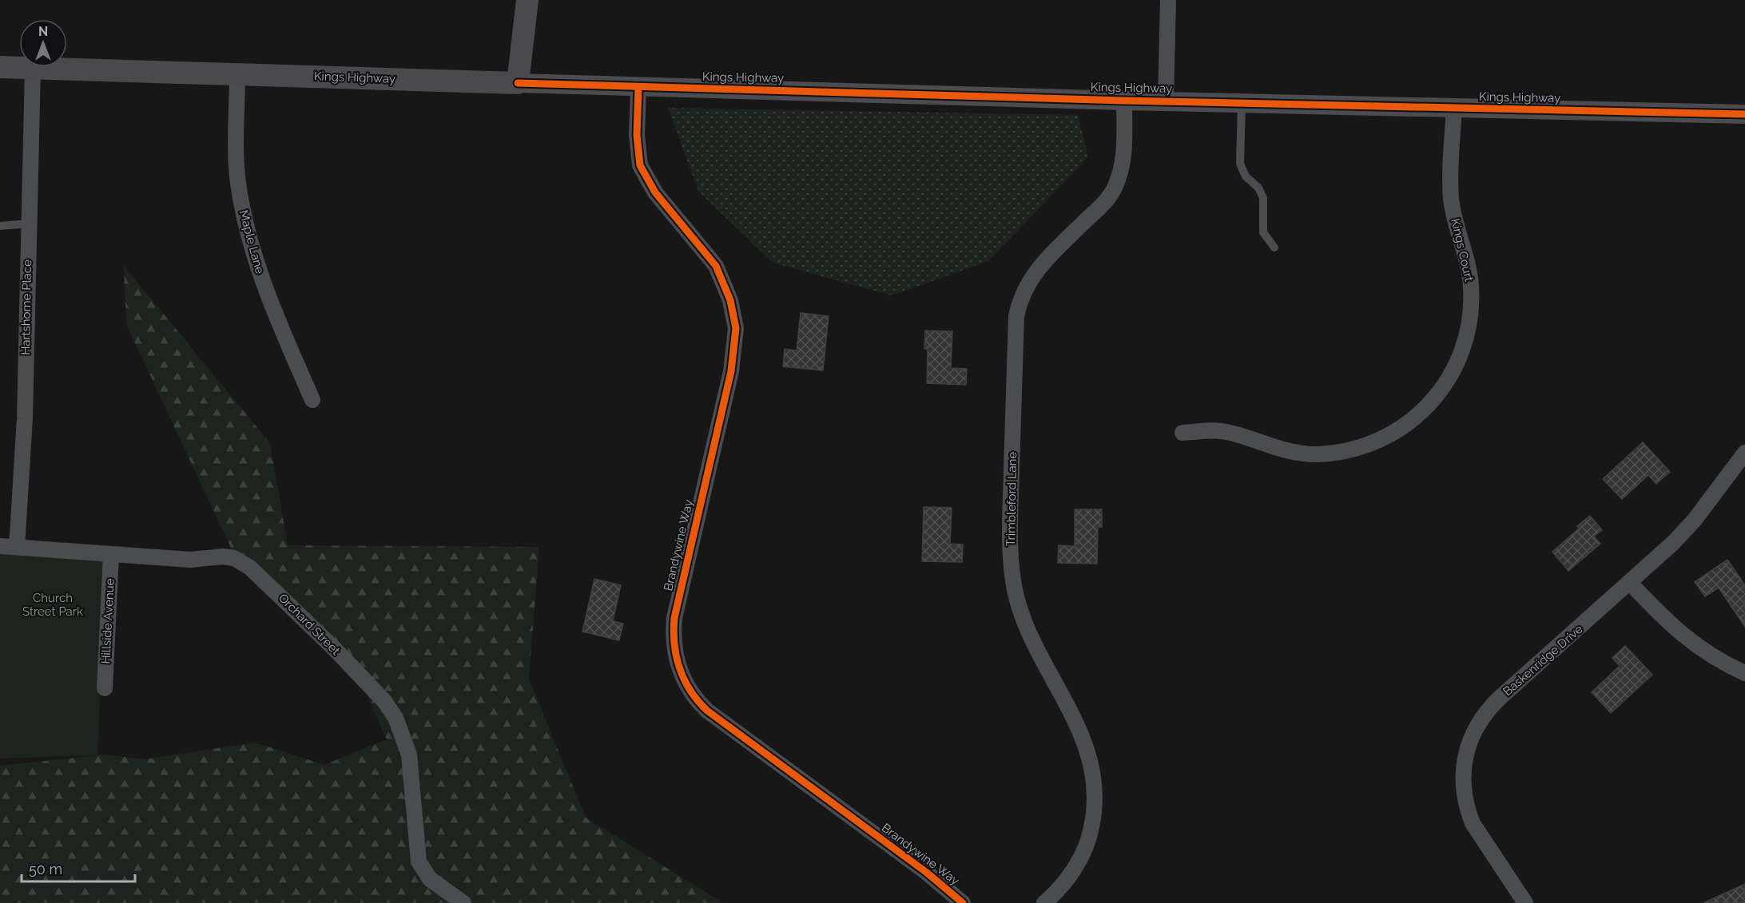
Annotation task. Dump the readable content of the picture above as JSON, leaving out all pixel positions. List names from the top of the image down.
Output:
{
  "streets": {
    "main road": ["Kings Highway"],
    "street": [
      "Maple Lane",
      "Kings Court",
      "Hartshorne Place",
      "Trimbleford Lane",
      "Brandywine Way",
      "Hillside Avenue",
      "Orchard Street",
      "Baskenridge Drive"
    ]
  },
  "crossings": [
    ["Kings Highway", "Maple Lane"],
    ["Kings Highway", "Kings Court"],
    ["Kings Highway", "Hartshorne Place"],
    ["Kings Highway", "Trimbleford Lane"],
    ["Kings Highway", "Brandywine Way"],
    ["Hartshorne Place", "Orchard Street"],
    ["Hillside Avenue", "Orchard Street"]
  ],
  "parks": ["Church Street Park"],
  "scale_bar": "50 m",
  "north": "top"
}
